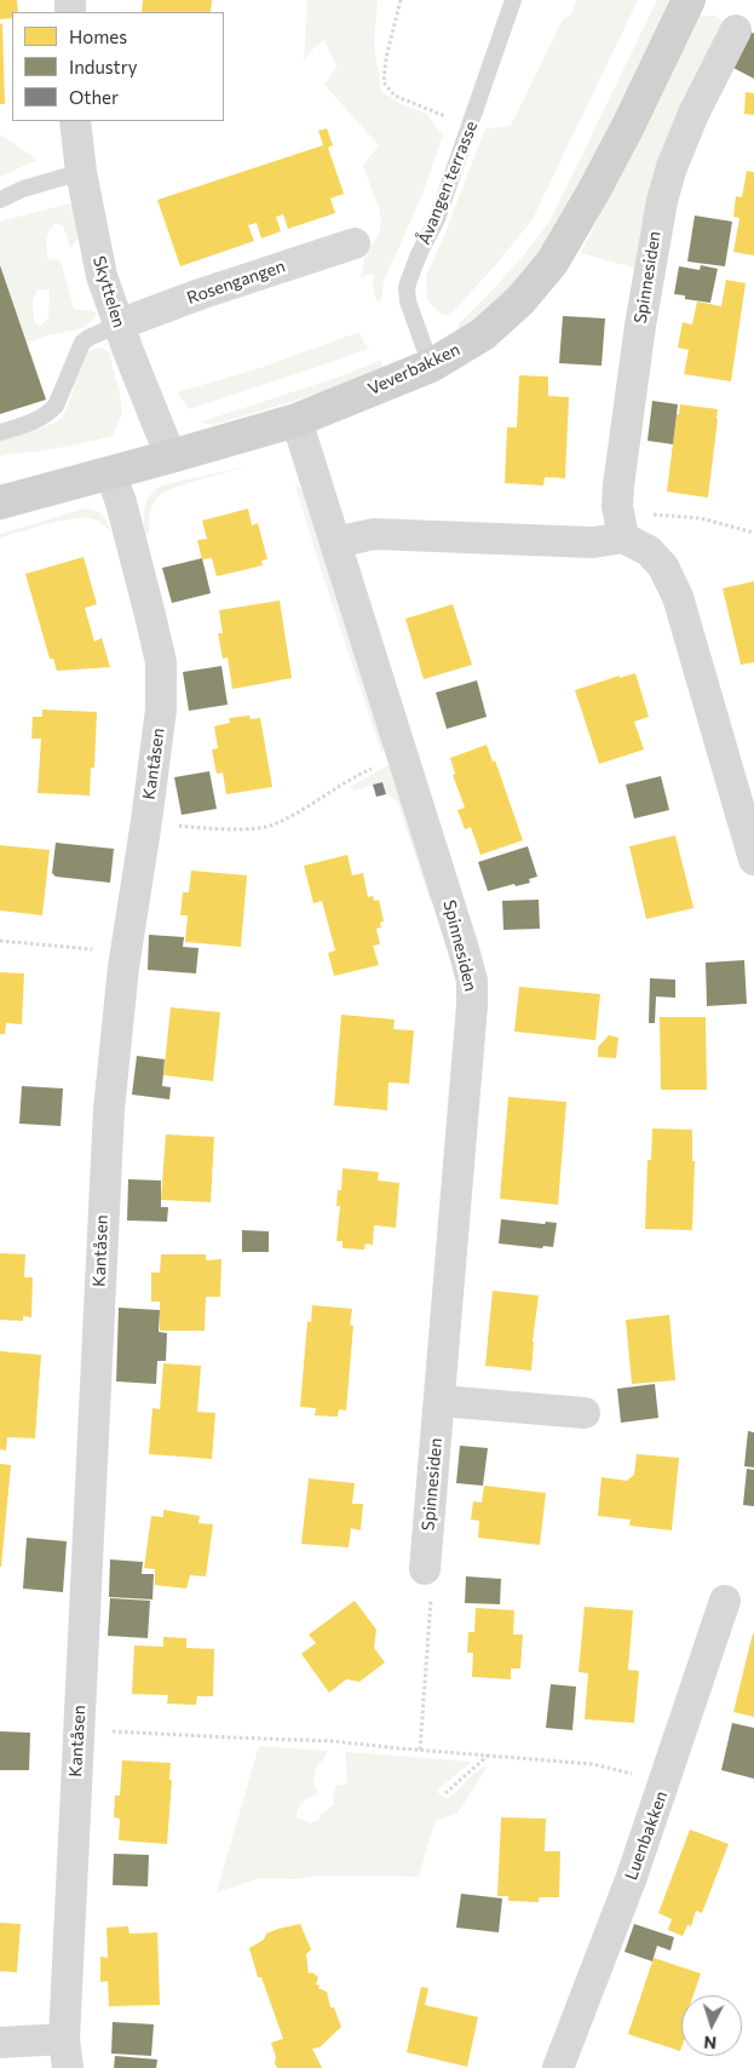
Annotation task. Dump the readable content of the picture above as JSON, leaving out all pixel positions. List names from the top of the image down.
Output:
{
  "streets": {
    "street": [
      "Spinnesiden",
      "Rosengangen",
      "Skyttelen",
      "Veverbakken",
      "Kantåsen",
      "Luenbakken"
    ],
    "lane": ["Åvangen terrasse"]
  },
  "crossings": [
    ["Åvangen terrasse", "Veverbakken"],
    ["Spinnesiden", "Veverbakken"],
    ["Rosengangen", "Skyttelen"],
    ["Skyttelen", "Veverbakken"],
    ["Veverbakken", "Kantåsen"]
  ],
  "legend": ["Homes", "Industry", "Other"],
  "north": "bottom"
}
